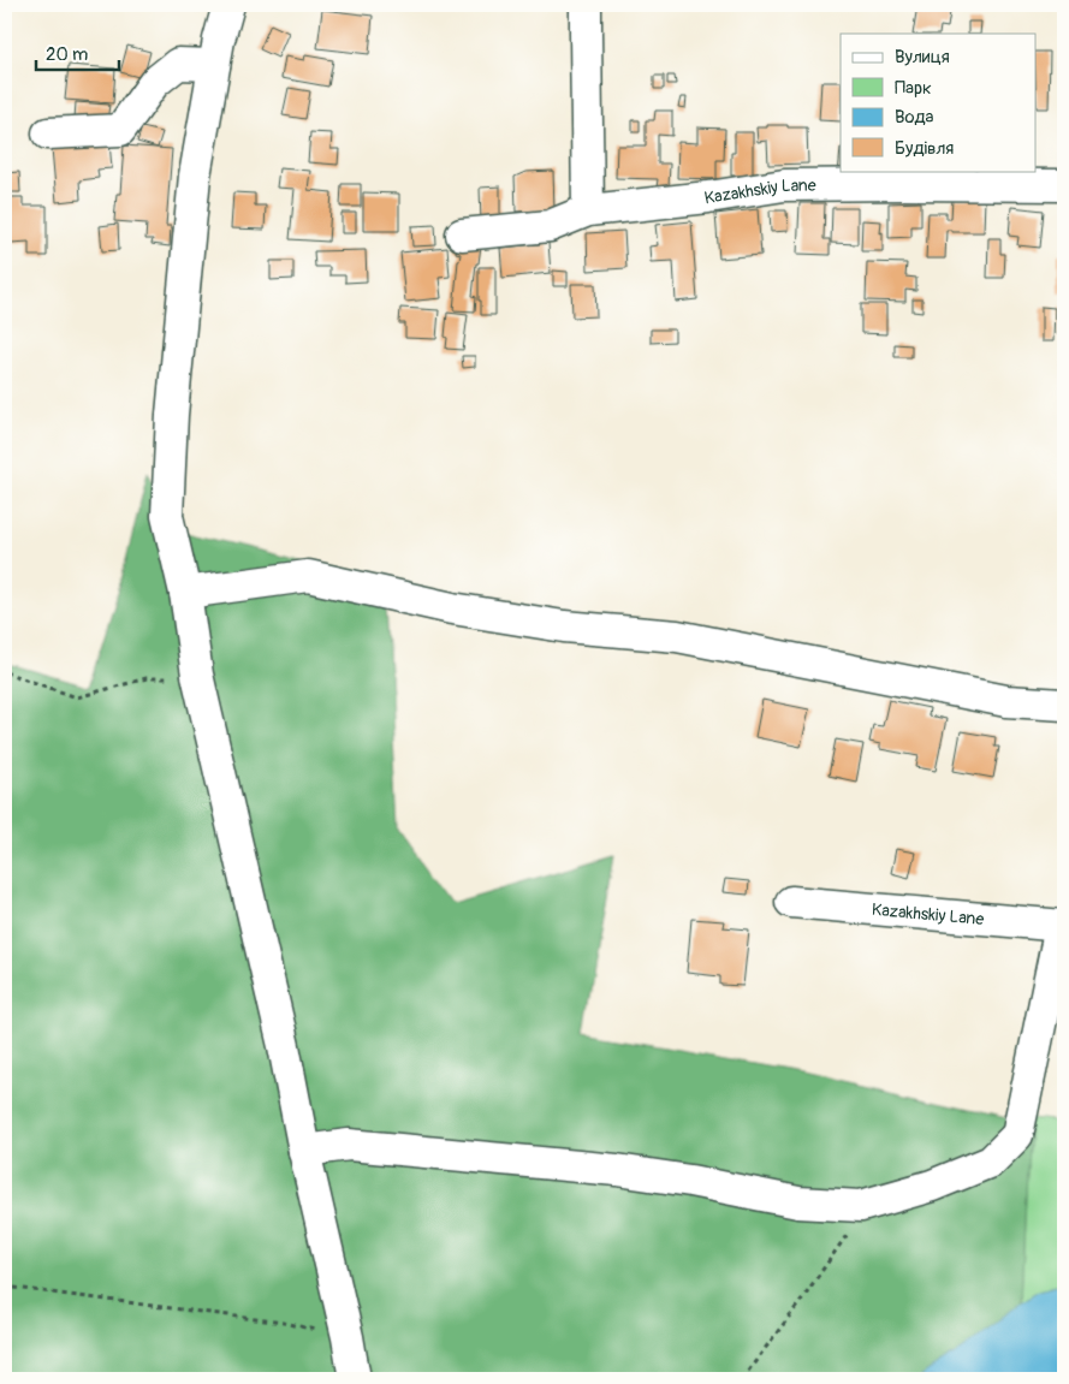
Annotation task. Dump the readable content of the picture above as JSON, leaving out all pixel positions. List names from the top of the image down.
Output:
{
  "streets": {
    "street": ["Kazakhskiy Lane"]
  },
  "legend": [
    "Вулиця",
    "Парк",
    "Вода",
    "Будівля"
  ],
  "scale_bar": "20 m"
}
